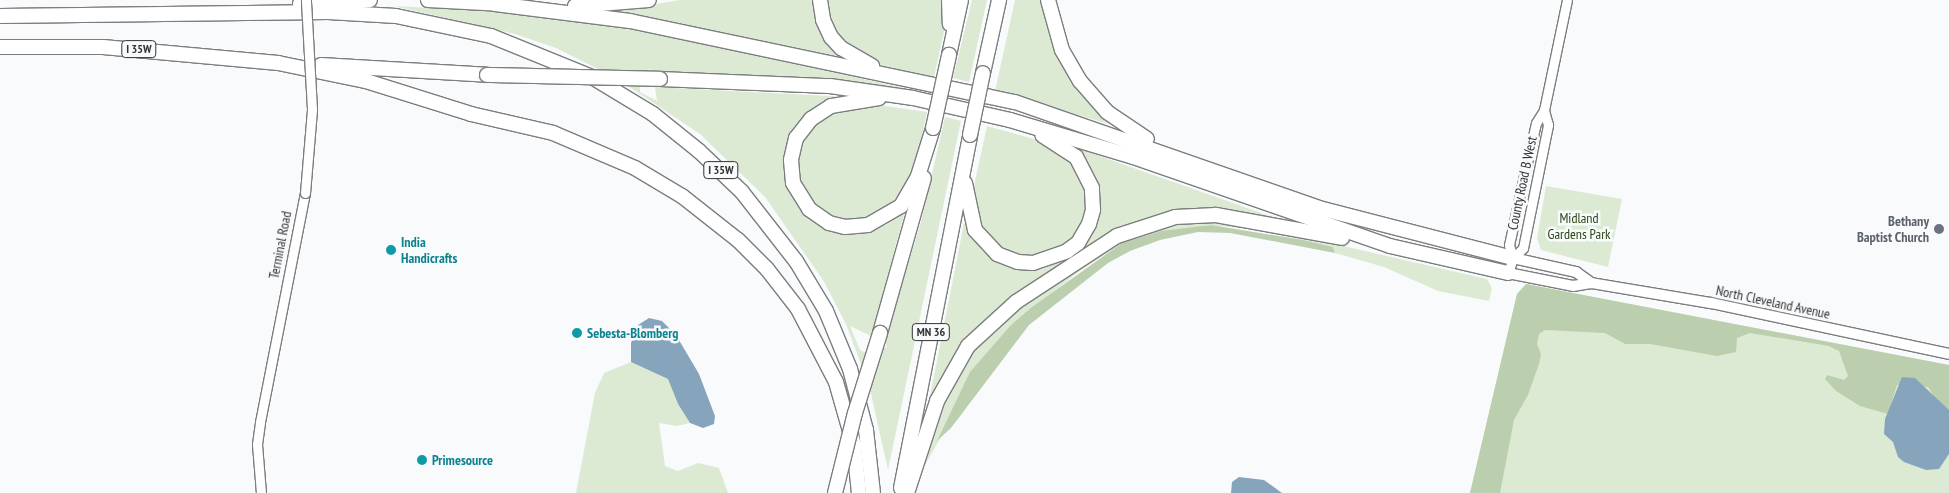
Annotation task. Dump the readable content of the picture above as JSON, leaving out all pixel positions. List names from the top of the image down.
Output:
{
  "streets": {
    "highway": ["I 35W", "MN 36"],
    "main road": ["North Cleveland Avenue"],
    "street": ["County Road B West", "Terminal Road"]
  },
  "crossings": [
    ["County Road B West", "North Cleveland Avenue"]
  ],
  "parks": ["Midland Gardens Park"],
  "places": [
    "Bethany Baptist Church",
    "India Handicrafts",
    "Sebesta-Blomberg",
    "Primesource"
  ]
}
